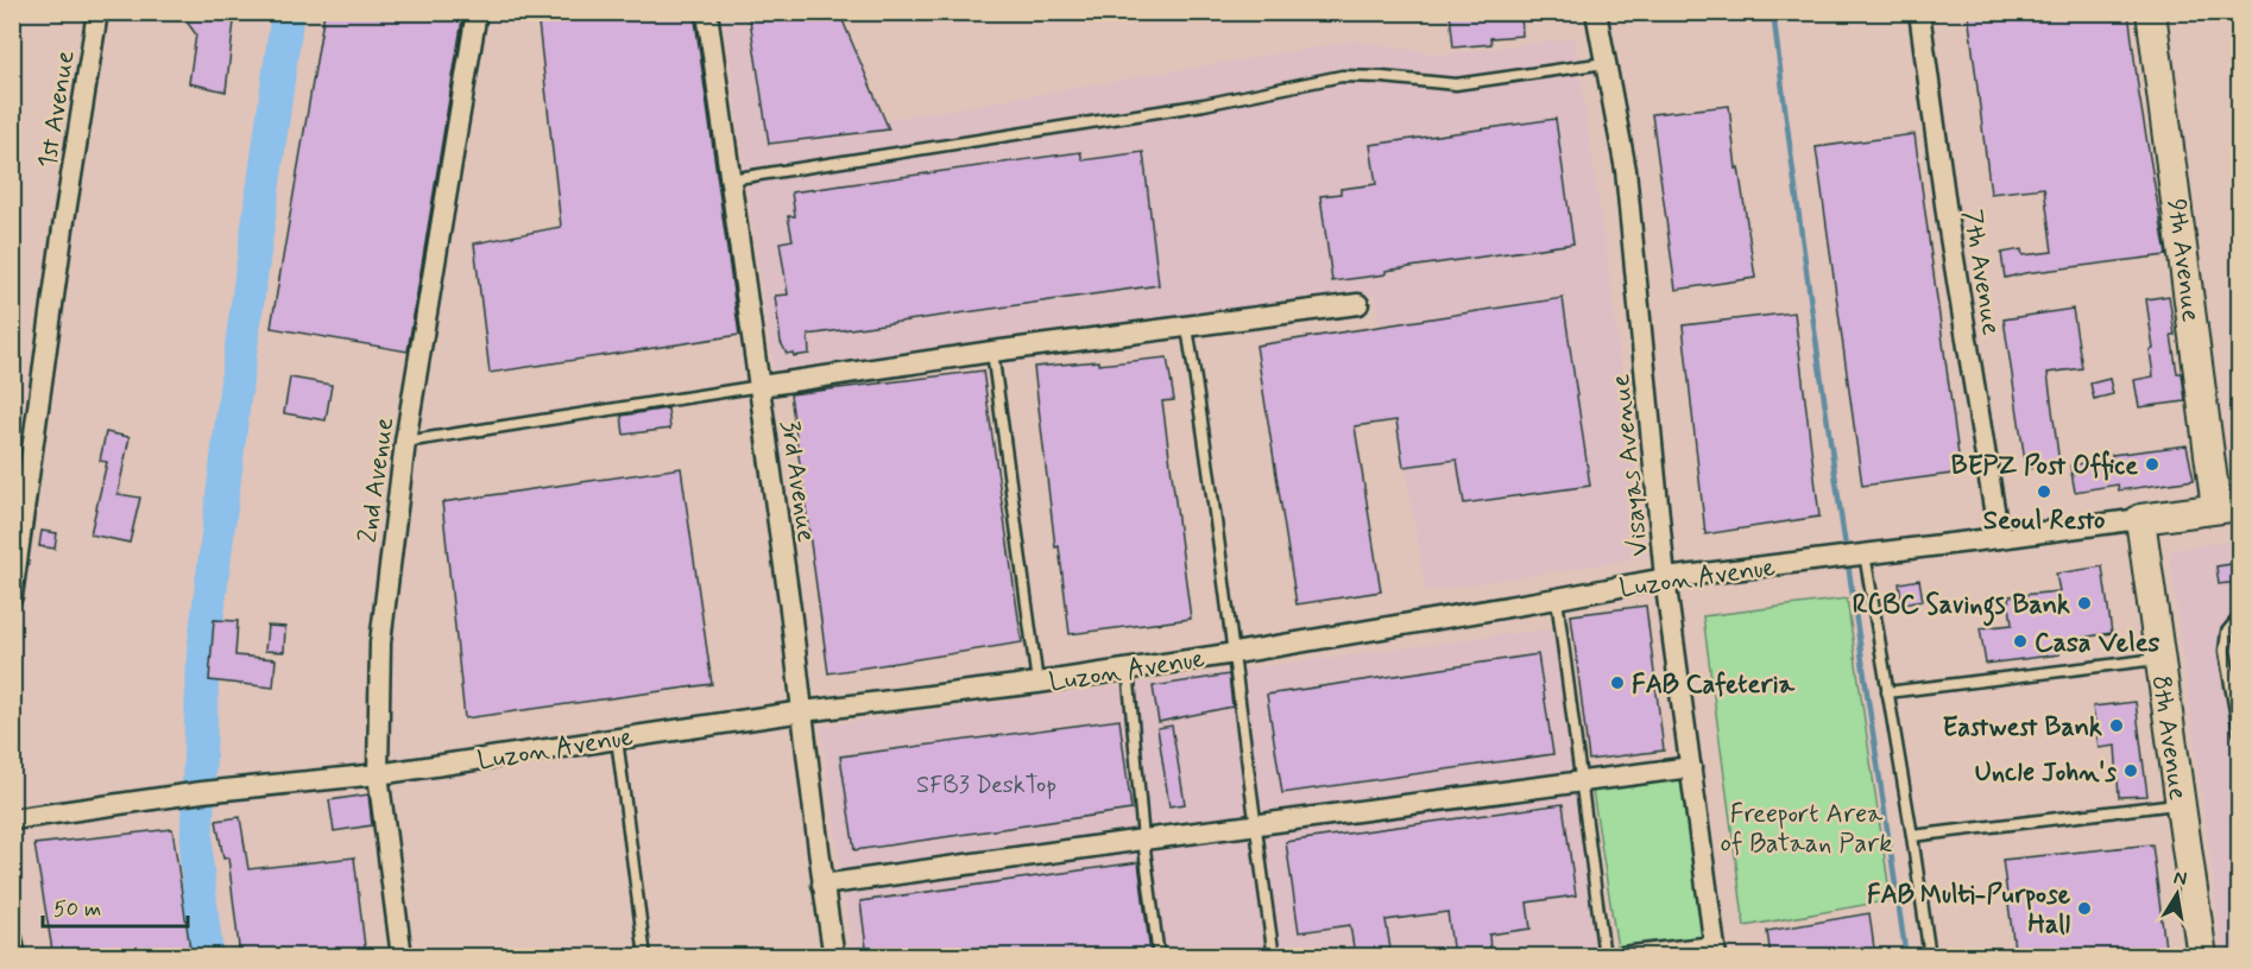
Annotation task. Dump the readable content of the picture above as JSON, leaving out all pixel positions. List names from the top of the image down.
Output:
{
  "streets": {
    "street": [
      "1st Avenue",
      "9th Avenue",
      "7th Avenue",
      "Visayas Avenue",
      "2nd Avenue",
      "3rd Avenue",
      "Luzon Avenue",
      "8th Avenue"
    ]
  },
  "crossings": [
    ["9th Avenue", "Luzon Avenue"],
    ["7th Avenue", "Luzon Avenue"],
    ["Visayas Avenue", "Luzon Avenue"],
    ["2nd Avenue", "Luzon Avenue"],
    ["3rd Avenue", "Luzon Avenue"],
    ["Luzon Avenue", "8th Avenue"]
  ],
  "parks": ["Freeport Area of Bataan Park"],
  "places": [
    "BEPZ Post Office",
    "Seoul Resto",
    "RCBC Savings Bank",
    "Casa Veles",
    "FAB Cafeteria",
    "Eastwest Bank",
    "Uncle John's",
    "FAB Multi-Purpose Hall"
  ],
  "house_numbers": ["SFB3 DeskTop"],
  "scale_bar": "50 m",
  "north": "top"
}
